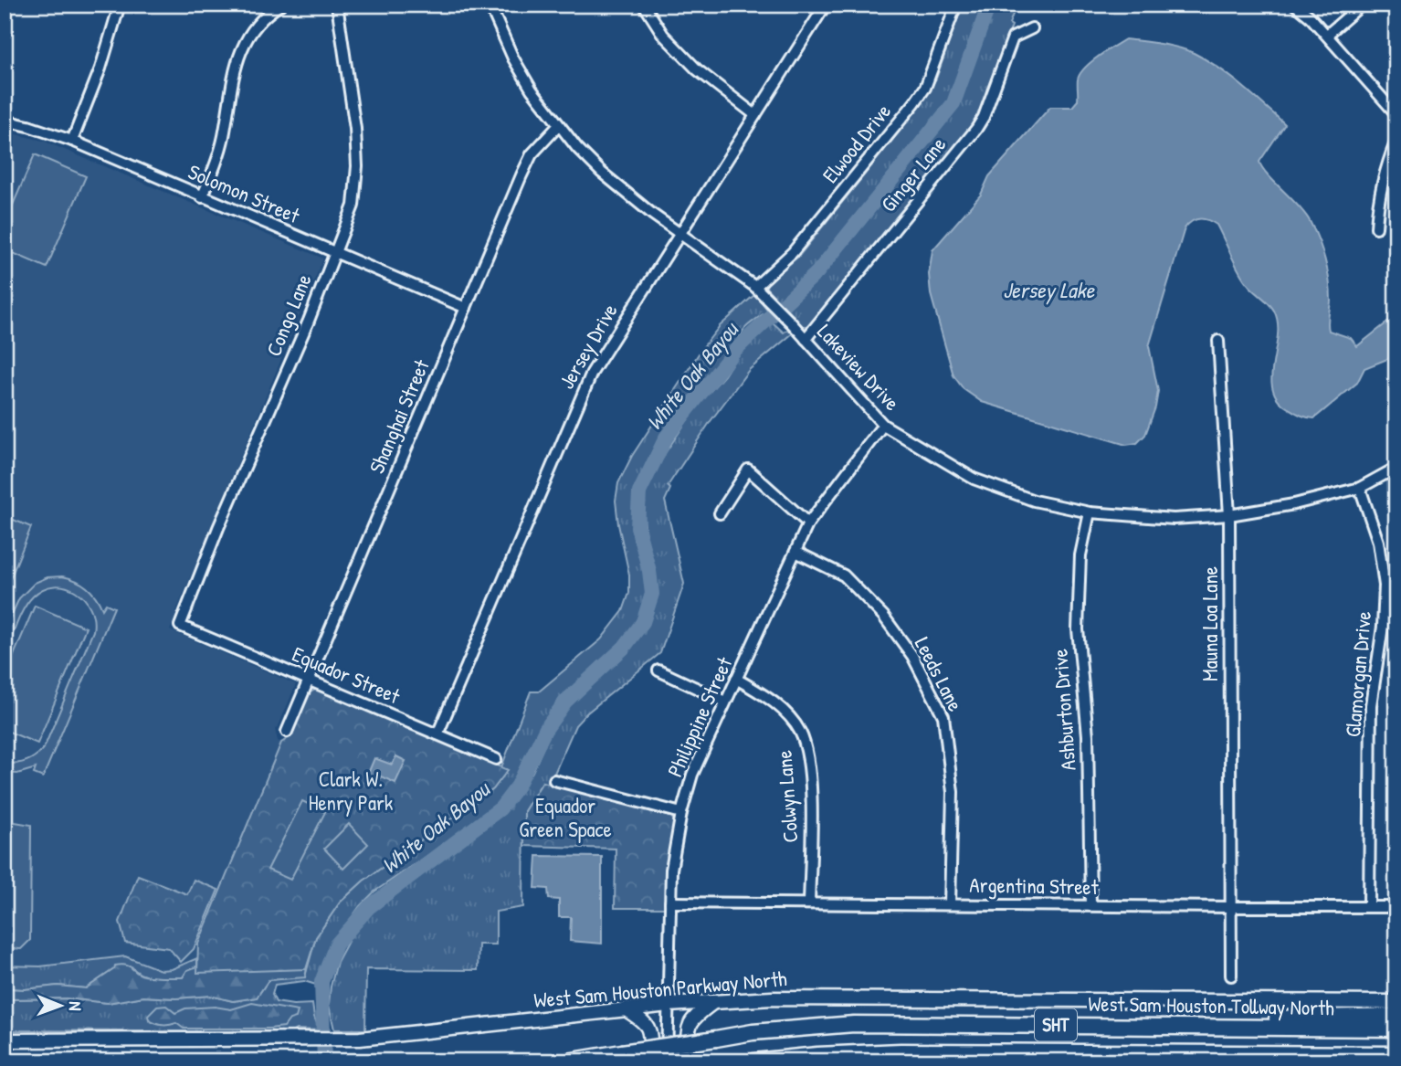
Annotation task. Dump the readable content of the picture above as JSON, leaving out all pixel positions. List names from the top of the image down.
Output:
{
  "streets": {
    "highway": ["West Sam Houston Tollway North", "SHT"],
    "main road": ["West Sam Houston Parkway North"],
    "street": [
      "Elwood Drive",
      "Ginger Lane",
      "Solomon Street",
      "Congo Lane",
      "Jersey Drive",
      "Lakeview Drive",
      "Shanghai Street",
      "Mauna Loa Lane",
      "Leeds Lane",
      "Glamorgan Drive",
      "Equador Street",
      "Ashburton Drive",
      "Philippine Street",
      "Colwyn Lane",
      "Argentina Street"
    ]
  },
  "crossings": [
    ["Elwood Drive", "Lakeview Drive"],
    ["Ginger Lane", "Lakeview Drive"],
    ["Solomon Street", "Congo Lane"],
    ["Solomon Street", "Shanghai Street"],
    ["Congo Lane", "Equador Street"],
    ["Jersey Drive", "Lakeview Drive"],
    ["Jersey Drive", "Equador Street"],
    ["Lakeview Drive", "Shanghai Street"],
    ["Lakeview Drive", "Mauna Loa Lane"],
    ["Lakeview Drive", "Glamorgan Drive"],
    ["Lakeview Drive", "Ashburton Drive"],
    ["Lakeview Drive", "Philippine Street"],
    ["Shanghai Street", "Equador Street"],
    ["Mauna Loa Lane", "Argentina Street"],
    ["Leeds Lane", "Philippine Street"],
    ["Leeds Lane", "Argentina Street"],
    ["Glamorgan Drive", "Argentina Street"],
    ["Ashburton Drive", "Argentina Street"],
    ["Philippine Street", "Colwyn Lane"],
    ["Philippine Street", "Argentina Street"],
    ["Philippine Street", "West Sam Houston Parkway North"],
    ["Colwyn Lane", "Argentina Street"]
  ],
  "water": ["Jersey Lake", "White Oak Bayou"],
  "parks": ["Clark W. Henry Park", "Equador Green Space"],
  "north": "right"
}
